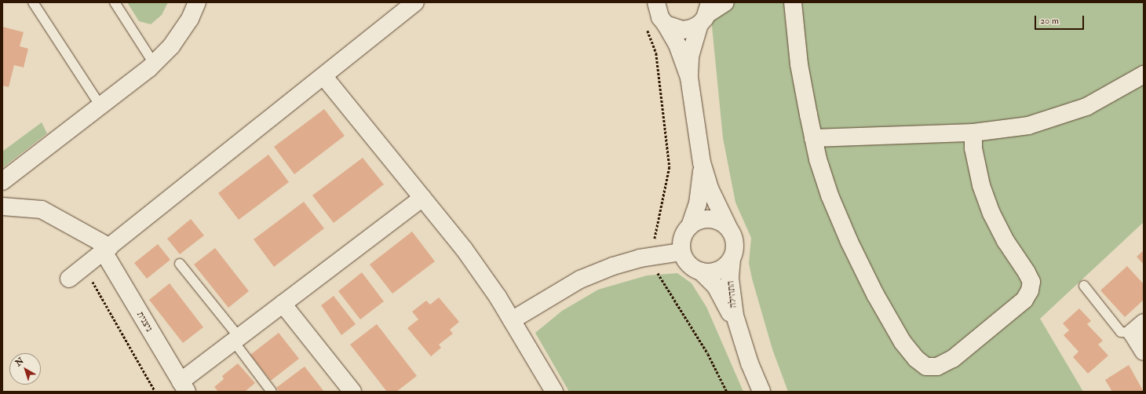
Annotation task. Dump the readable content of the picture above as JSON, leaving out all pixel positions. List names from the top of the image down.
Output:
{
  "streets": {
    "street": ["התהילה", "ניצנית"]
  },
  "scale_bar": "20 m",
  "north": "top left"
}
